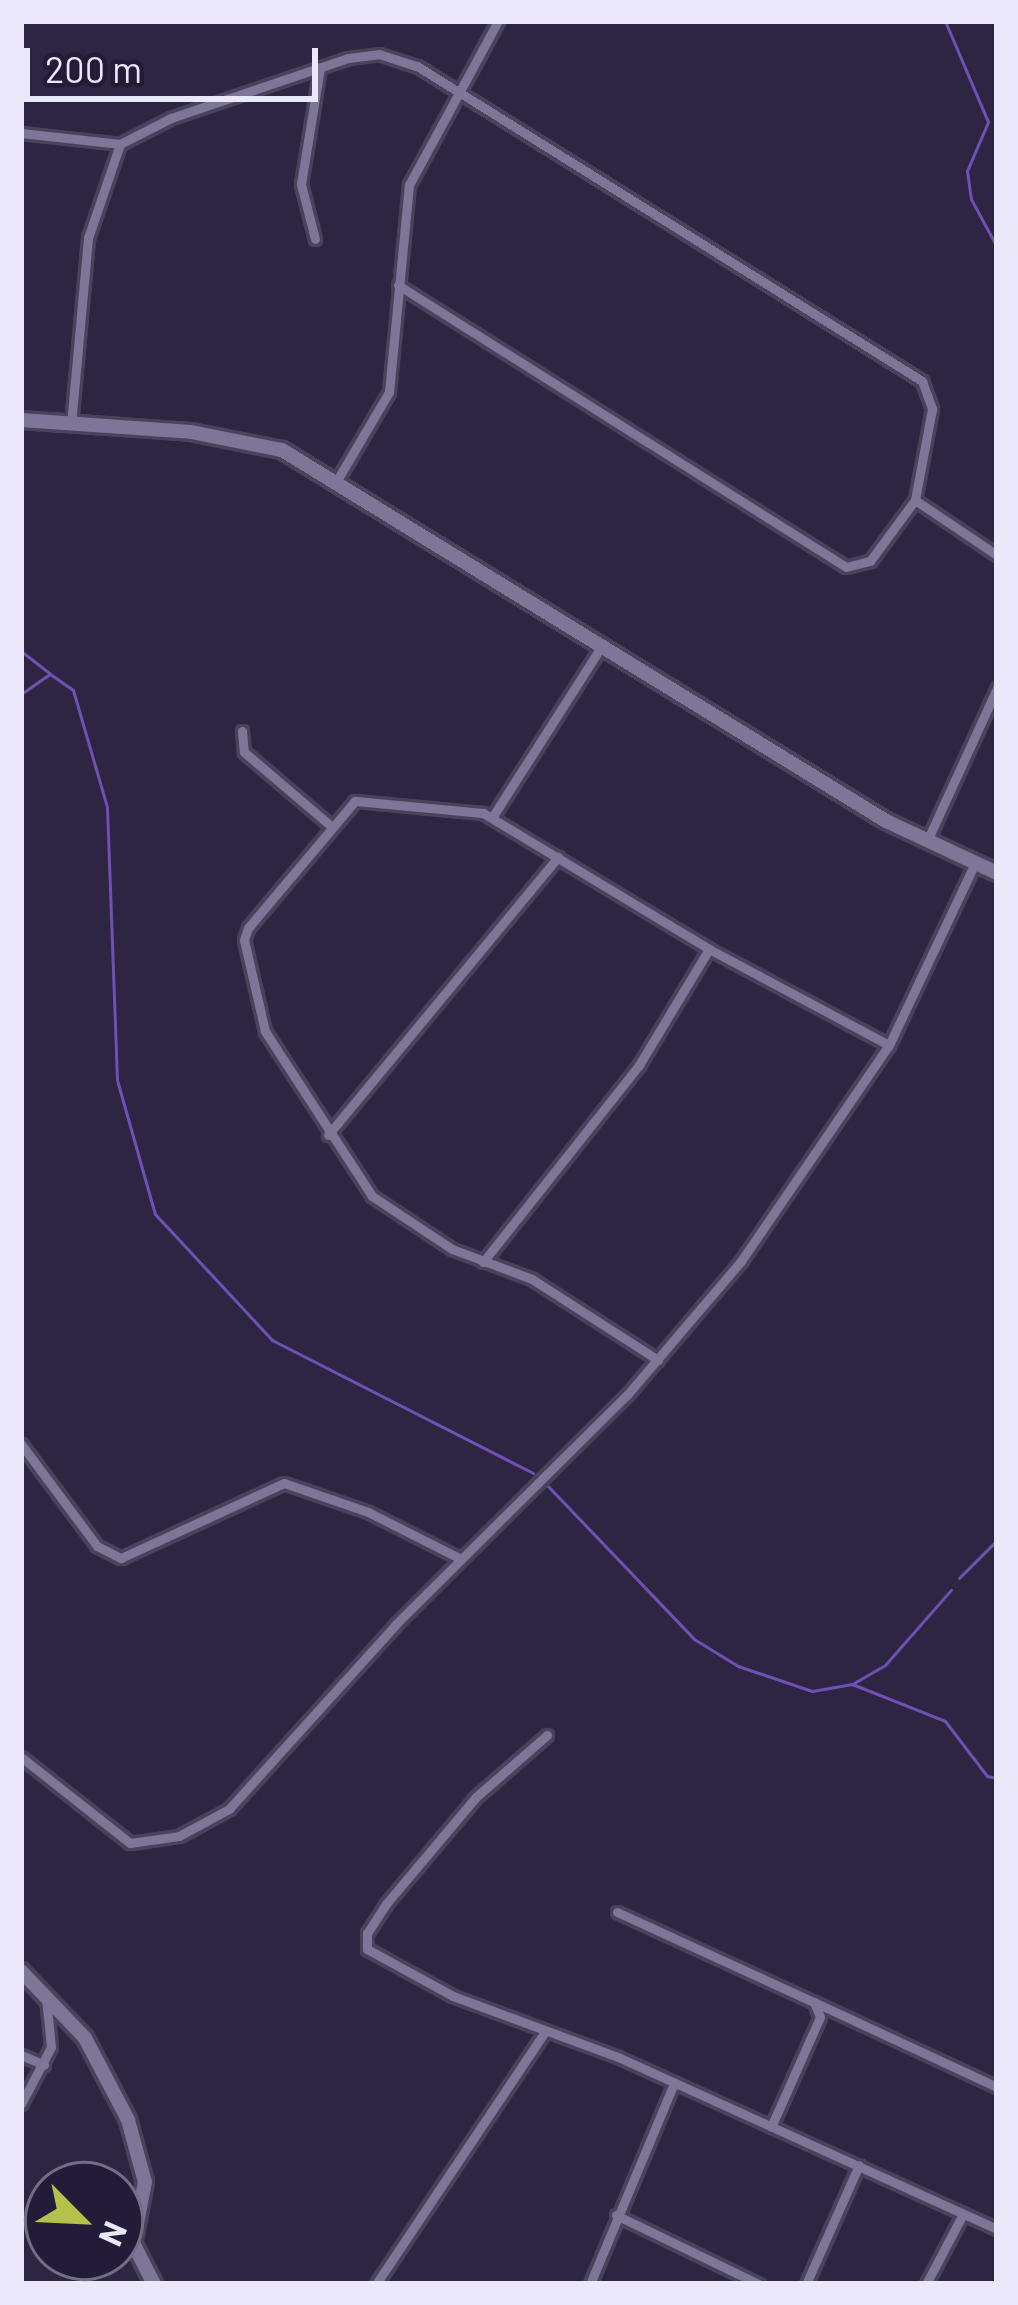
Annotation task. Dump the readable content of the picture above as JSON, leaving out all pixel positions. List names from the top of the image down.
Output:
{
  "scale_bar": "200 m",
  "north": "bottom right"
}
